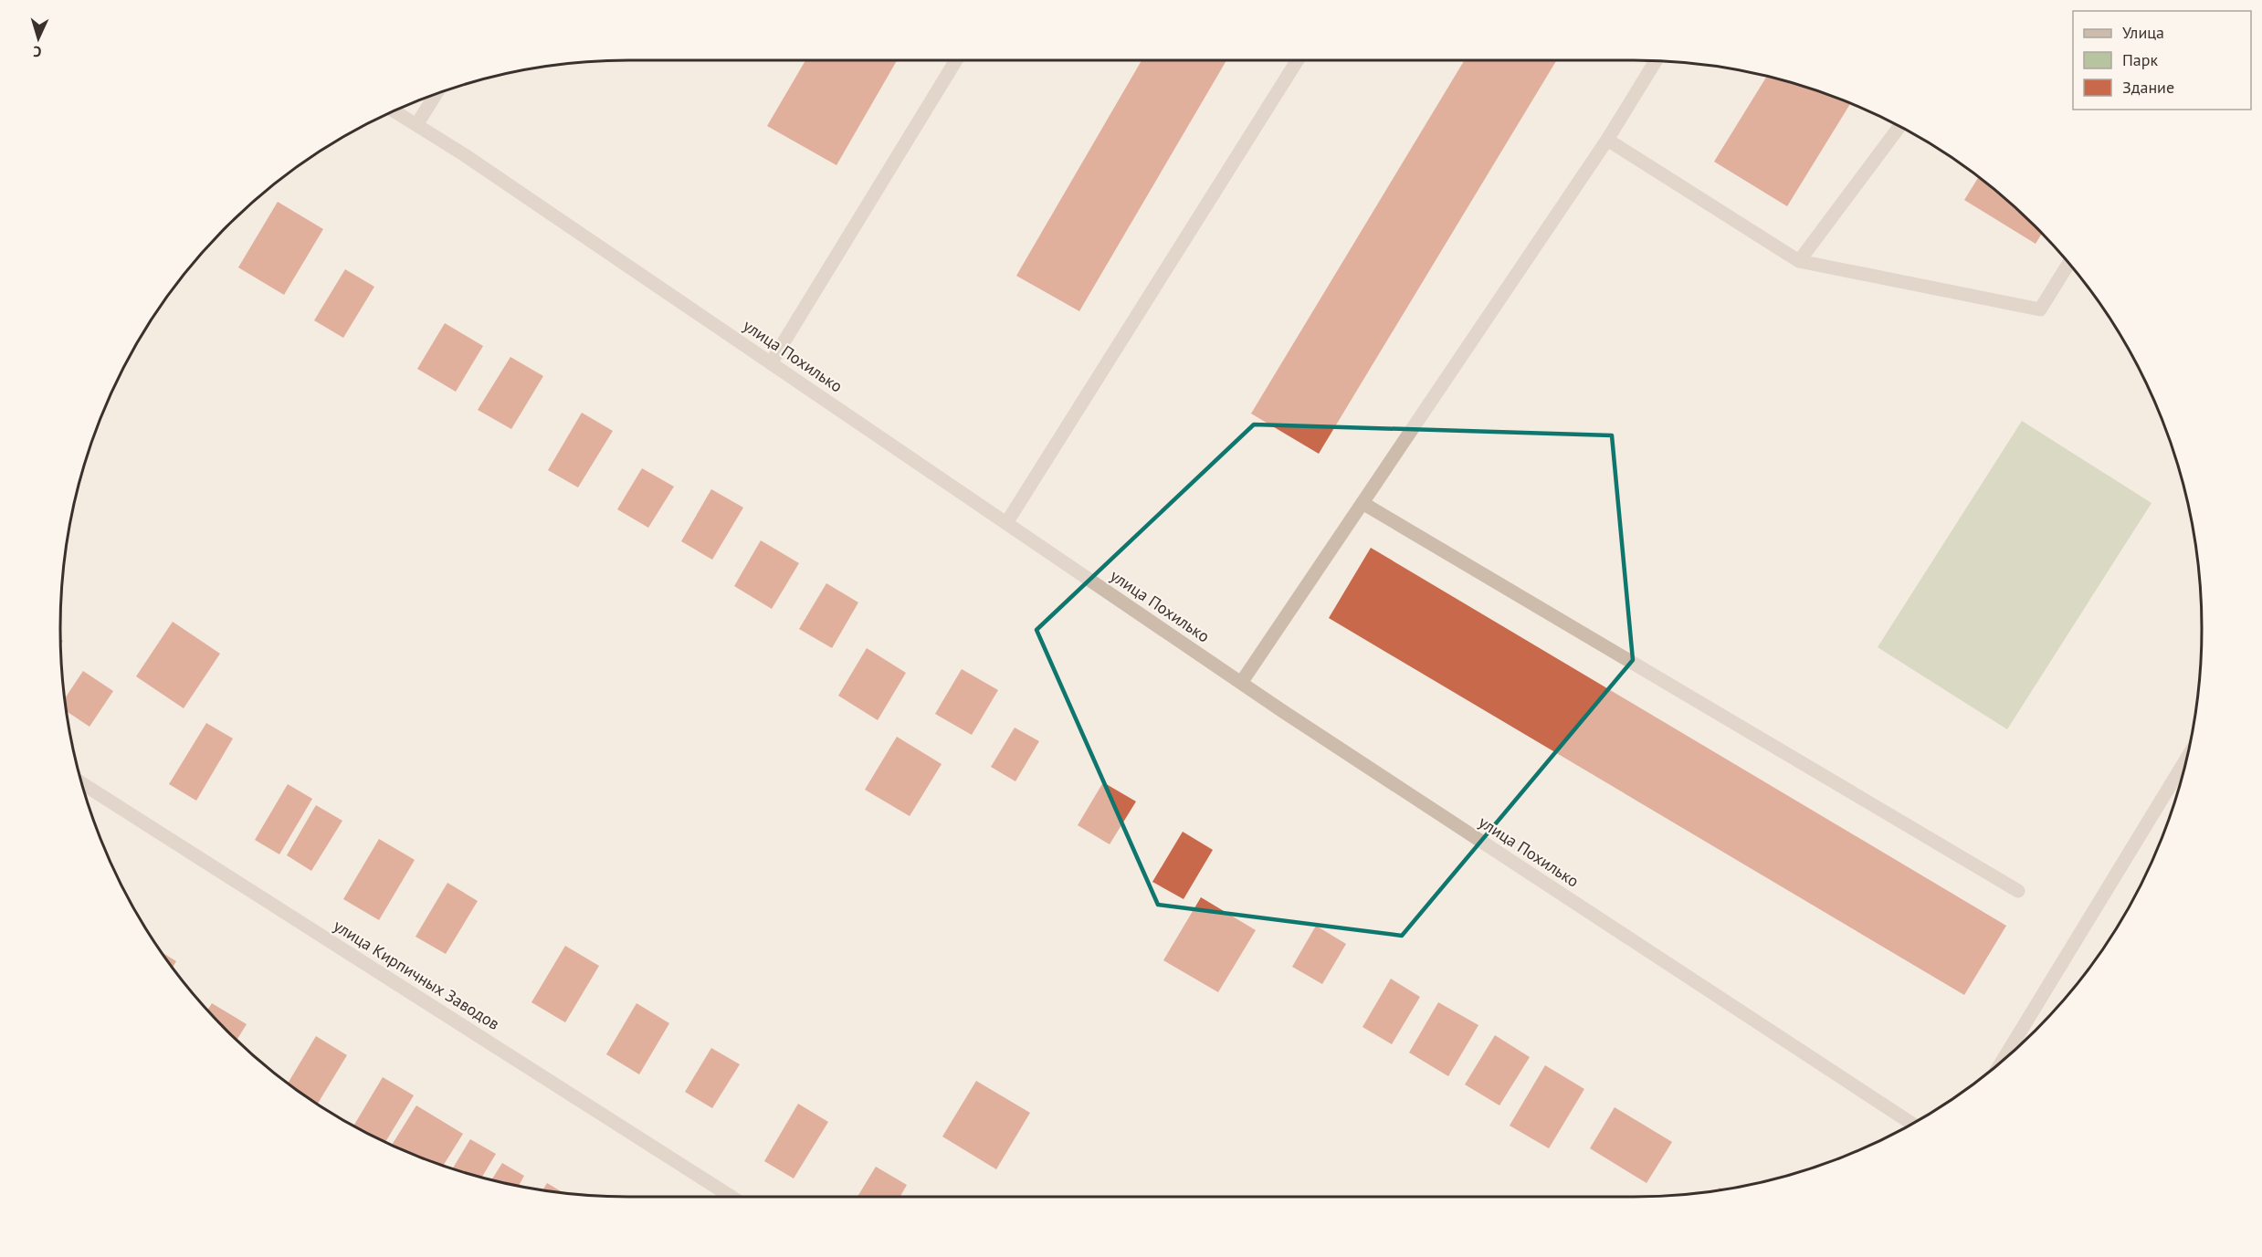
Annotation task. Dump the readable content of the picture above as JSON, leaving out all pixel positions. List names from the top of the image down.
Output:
{
  "streets": {
    "street": ["улица Похилько", "улица Кирпичных Заводов"]
  },
  "legend": ["Улица", "Парк", "Здание"],
  "north": "bottom"
}
